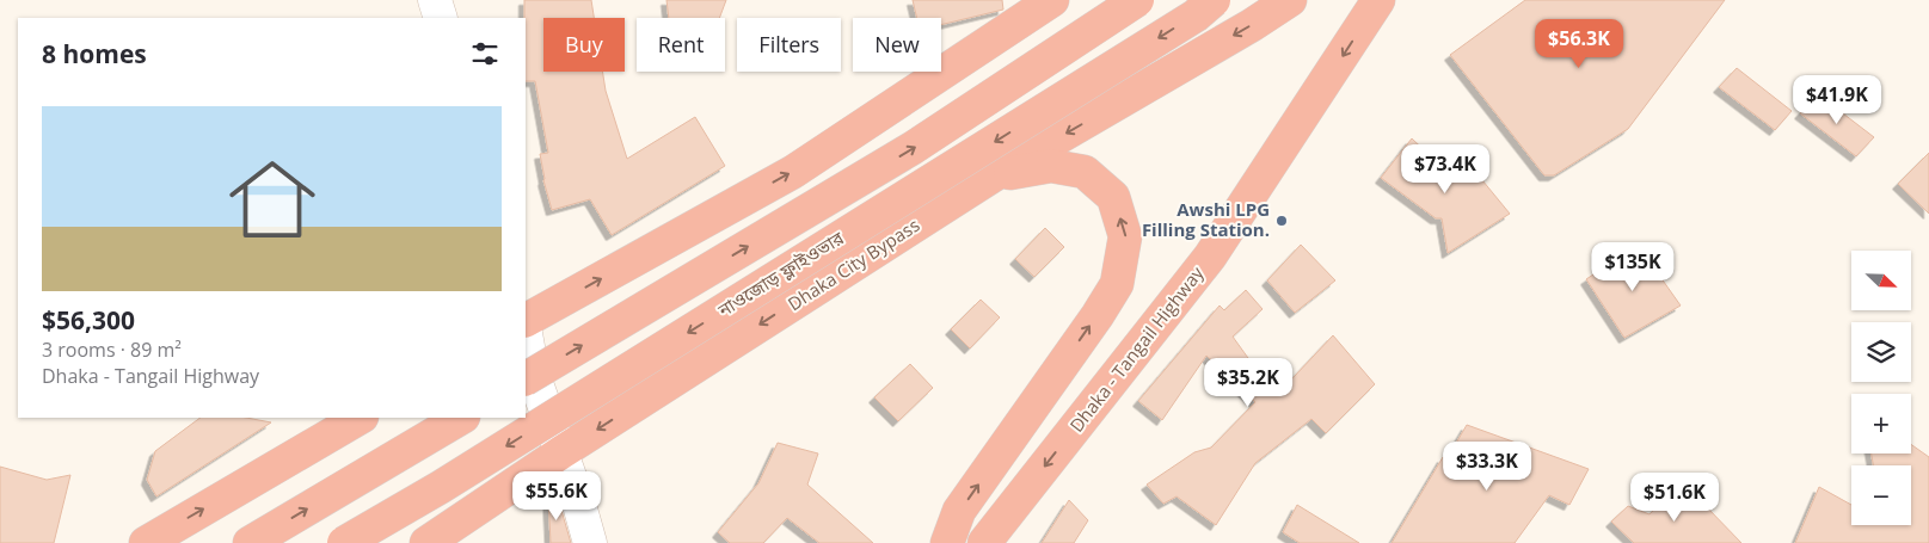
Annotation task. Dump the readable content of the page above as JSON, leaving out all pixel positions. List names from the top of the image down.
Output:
{
  "streets": {
    "highway": ["Dhaka City Bypass", "নাওজোড় ফ্লাইওভার", "Dhaka - Tangail Highway"]
  },
  "places": ["Awshi LPG Filling Station."],
  "north": "bottom right",
  "page": {
    "chip": [
      "Buy",
      "Rent",
      "Filters",
      "New"
    ],
    "heading": "8 homes",
    "price": [
      "$56.3K",
      "$41.9K",
      "$73.4K",
      "$135K",
      "$35.2K",
      "$33.3K",
      "$55.6K",
      "$51.6K"
    ],
    "list": [
      {
        "name": "$56,300",
        "note": "3 rooms · 89 m² · Dhaka - Tangail Highway"
      }
    ],
    "map_buttons": ["+", "−"]
  }
}
